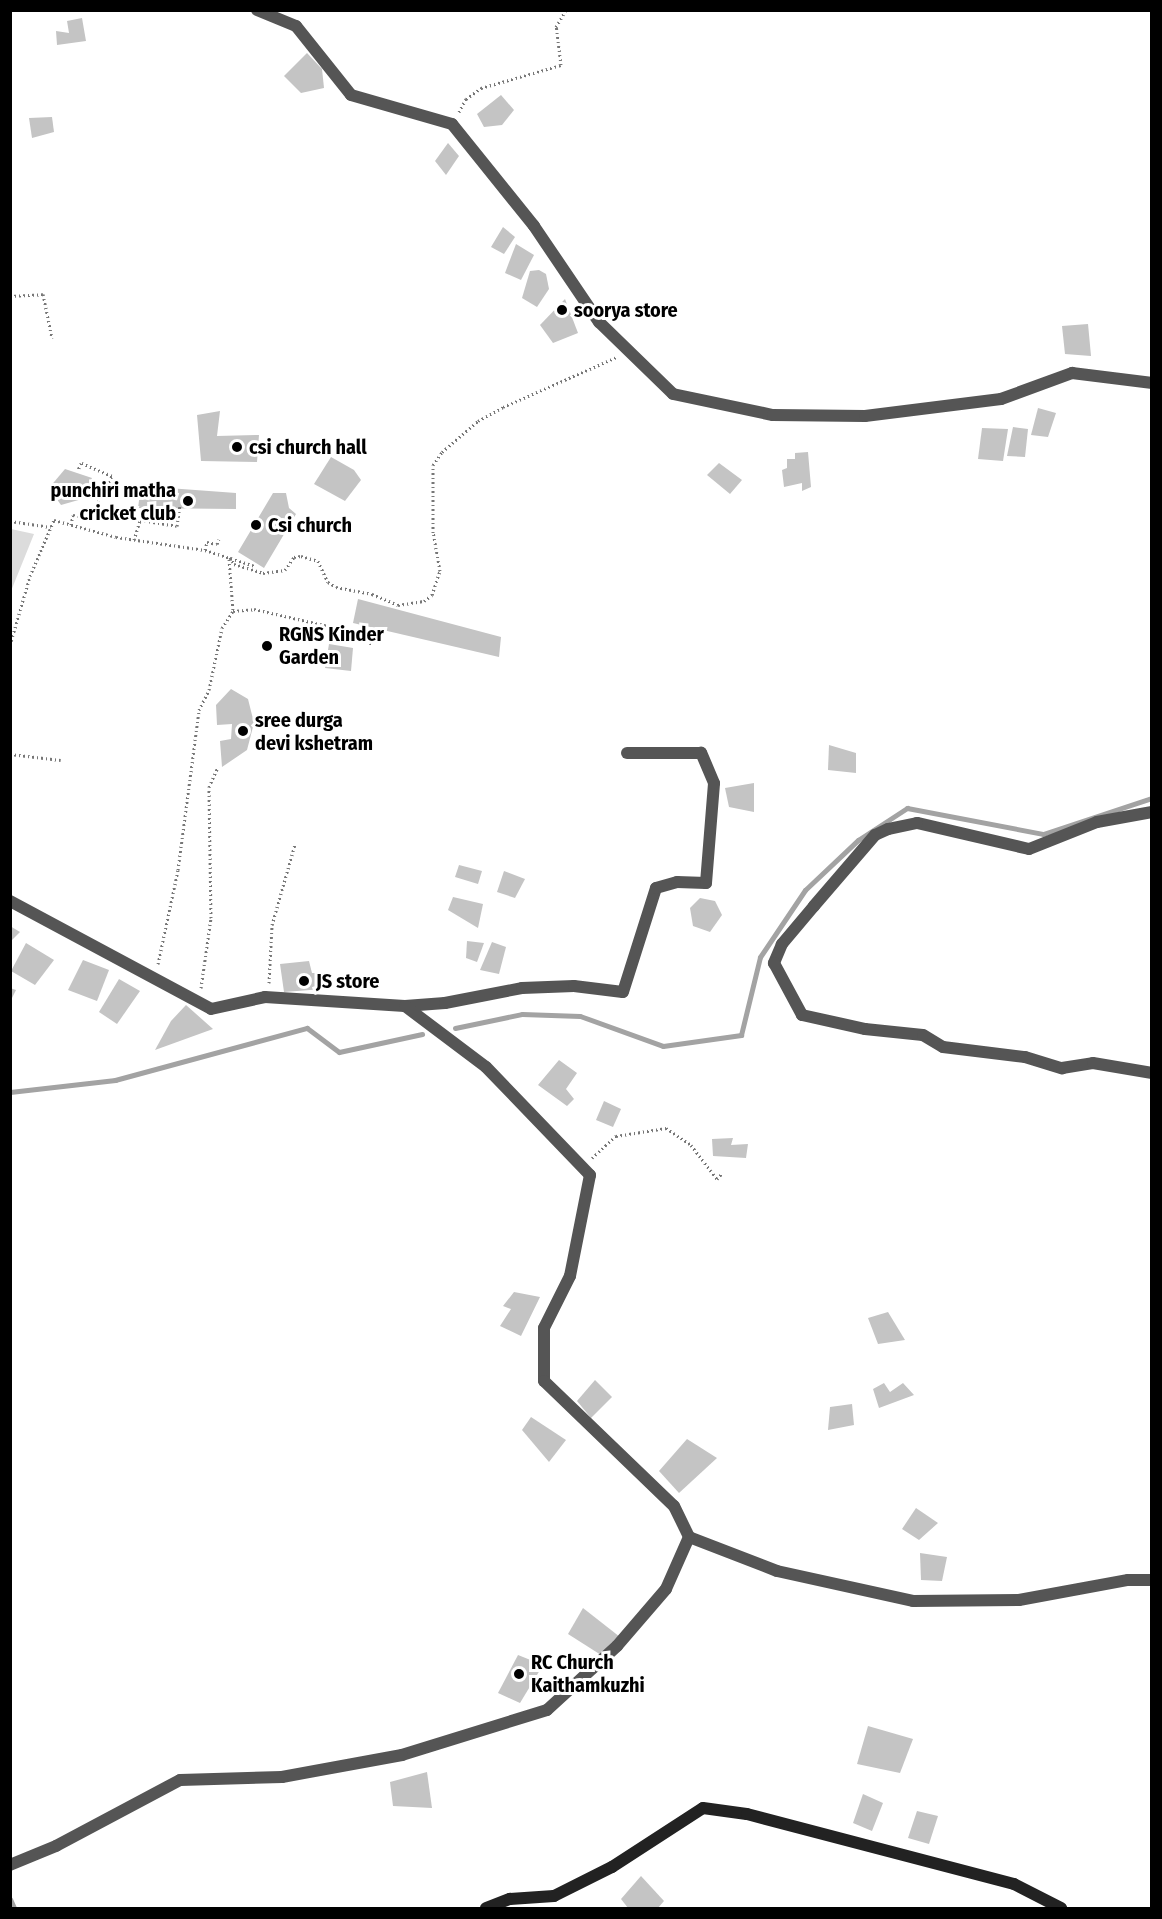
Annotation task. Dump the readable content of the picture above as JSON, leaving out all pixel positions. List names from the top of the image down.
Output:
{
  "places": [
    "soorya store",
    "csi church hall",
    "punchiri matha cricket club",
    "Csi church",
    "RGNS Kinder Garden",
    "sree durga devi kshetram",
    "JS store",
    "RC Church Kaithamkuzhi"
  ]
}
